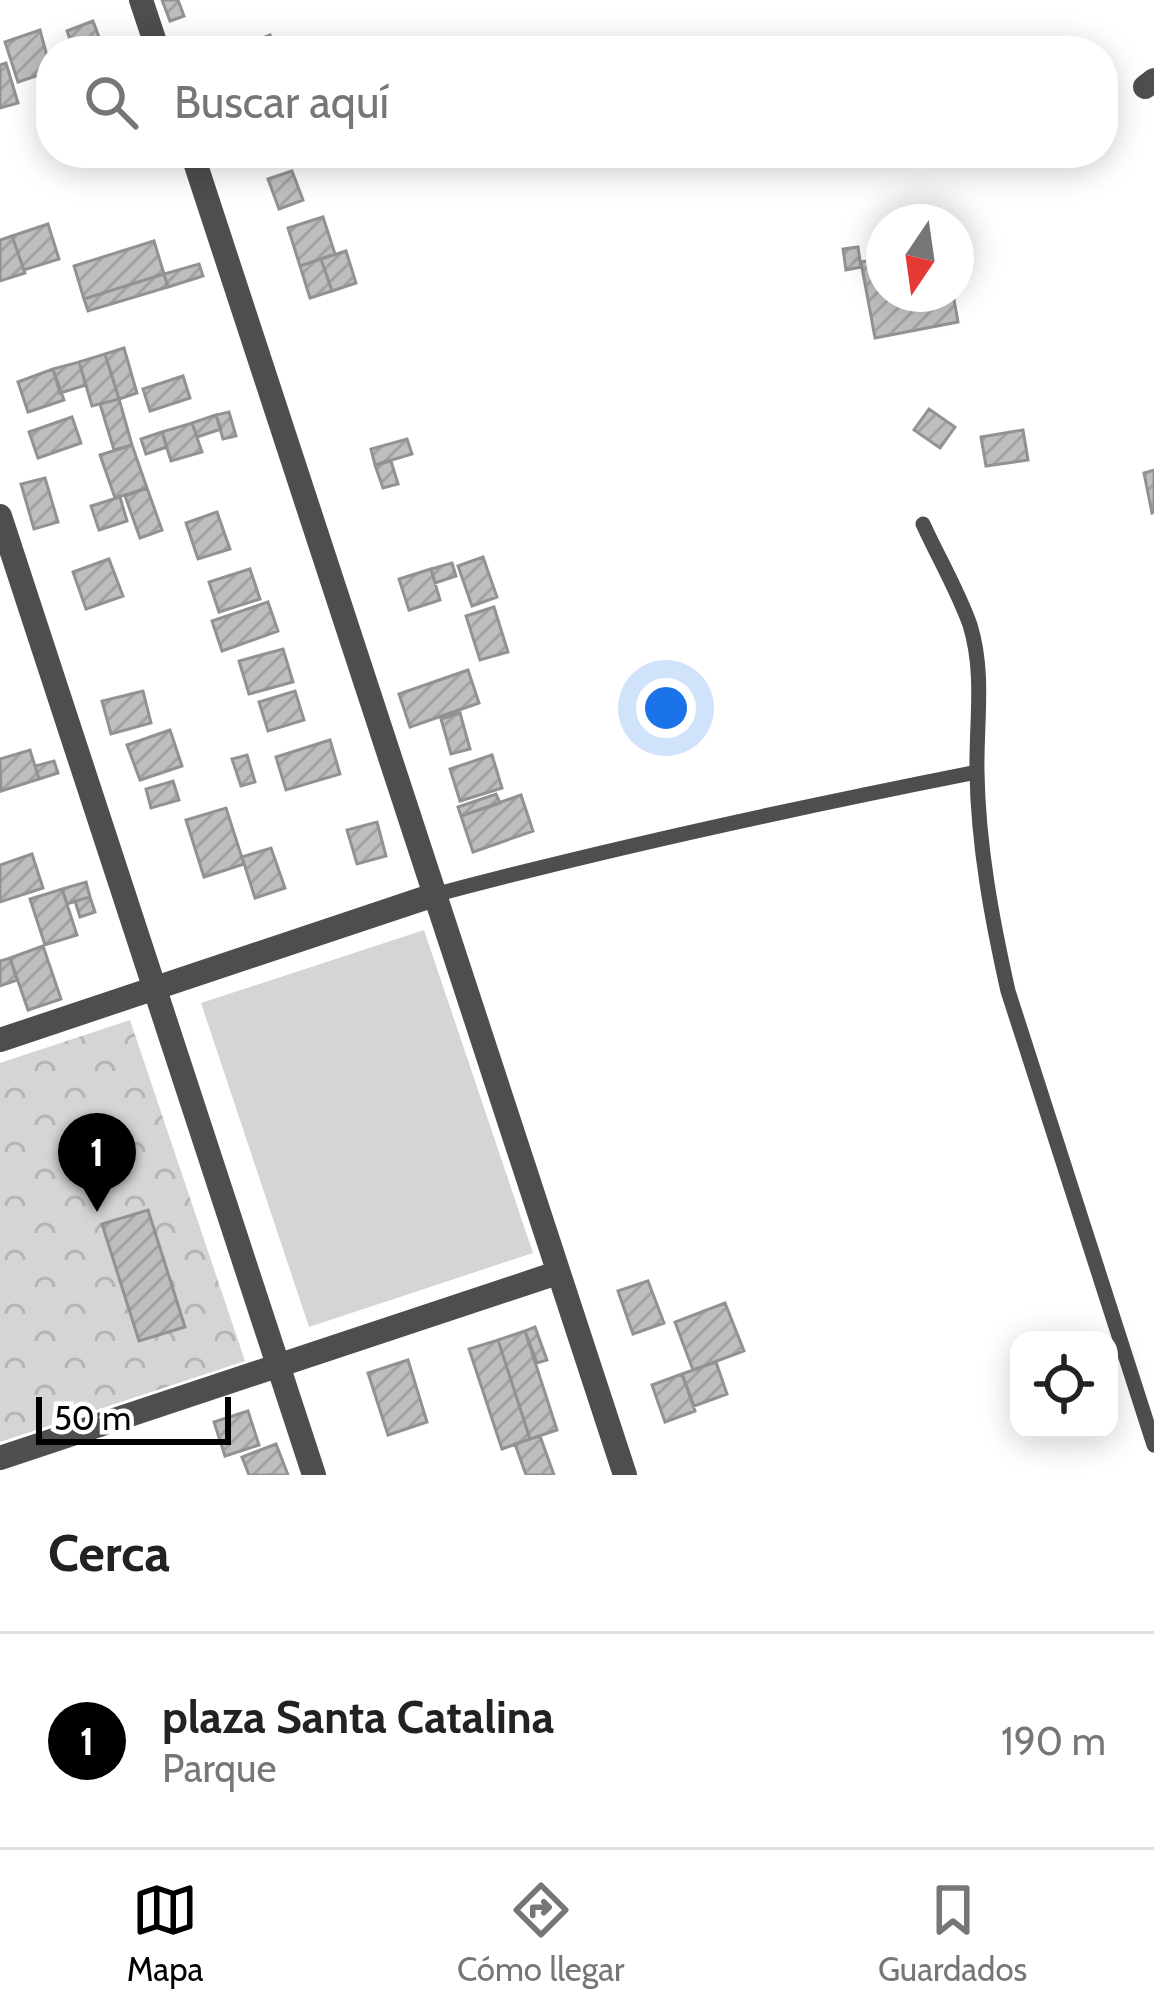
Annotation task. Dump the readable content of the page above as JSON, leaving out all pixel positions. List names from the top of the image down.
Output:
{
  "scale_bar": "50 m",
  "north": "bottom",
  "page": {
    "search": "Buscar aquí",
    "pins": "1",
    "scale": "50 m",
    "heading": "Cerca",
    "list": [
      {
        "mark": "1",
        "name": "plaza Santa Catalina",
        "note": "Parque",
        "value": "190 m"
      }
    ],
    "nav": ["Mapa", "Cómo llegar", "Guardados"]
  }
}
